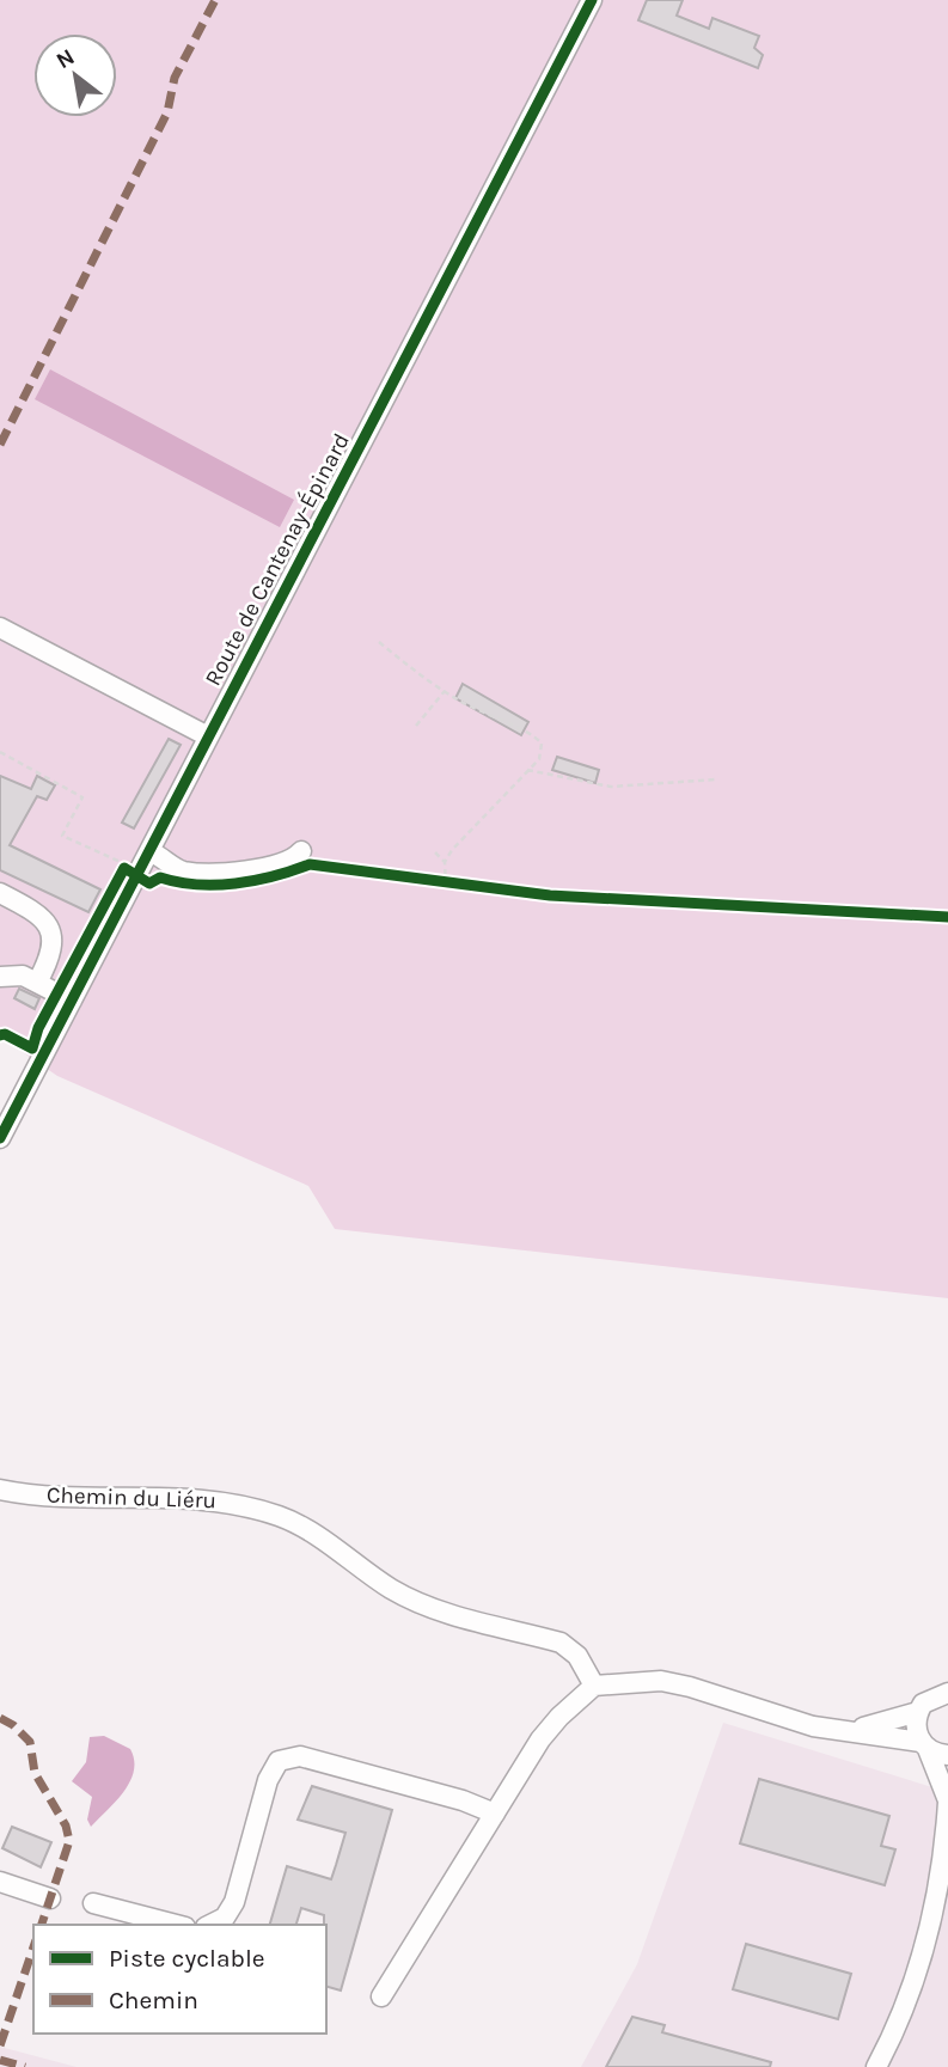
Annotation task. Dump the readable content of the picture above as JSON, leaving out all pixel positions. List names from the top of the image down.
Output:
{
  "streets": {
    "street": ["Route de Cantenay-Épinard", "Chemin du Liéru"]
  },
  "legend": ["Piste cyclable", "Chemin"],
  "north": "top left"
}
